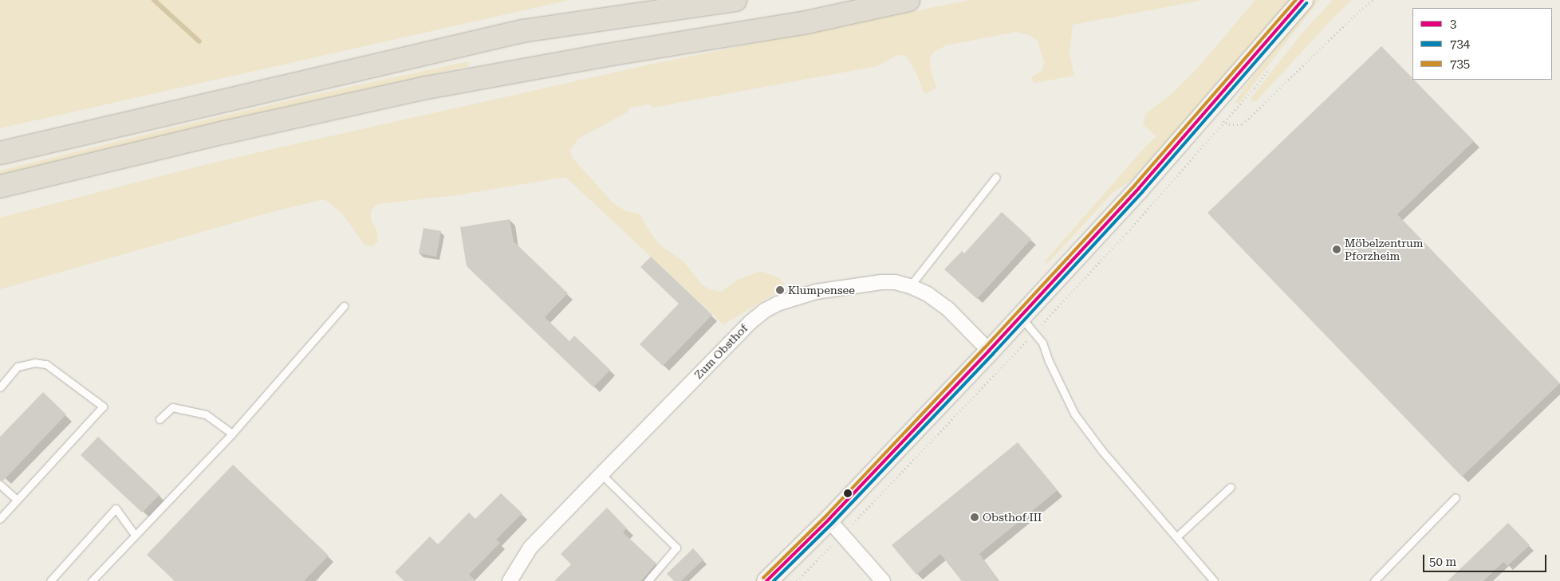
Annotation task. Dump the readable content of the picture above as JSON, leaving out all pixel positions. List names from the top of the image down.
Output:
{
  "streets": {
    "street": ["Zum Obsthof"]
  },
  "places": ["Möbelzentrum Pforzheim", "Klumpensee", "Obsthof III"],
  "lines": ["transit line 3", "transit line 735", "transit line 734"],
  "legend": ["3", "734", "735"],
  "scale_bar": "50 m"
}
